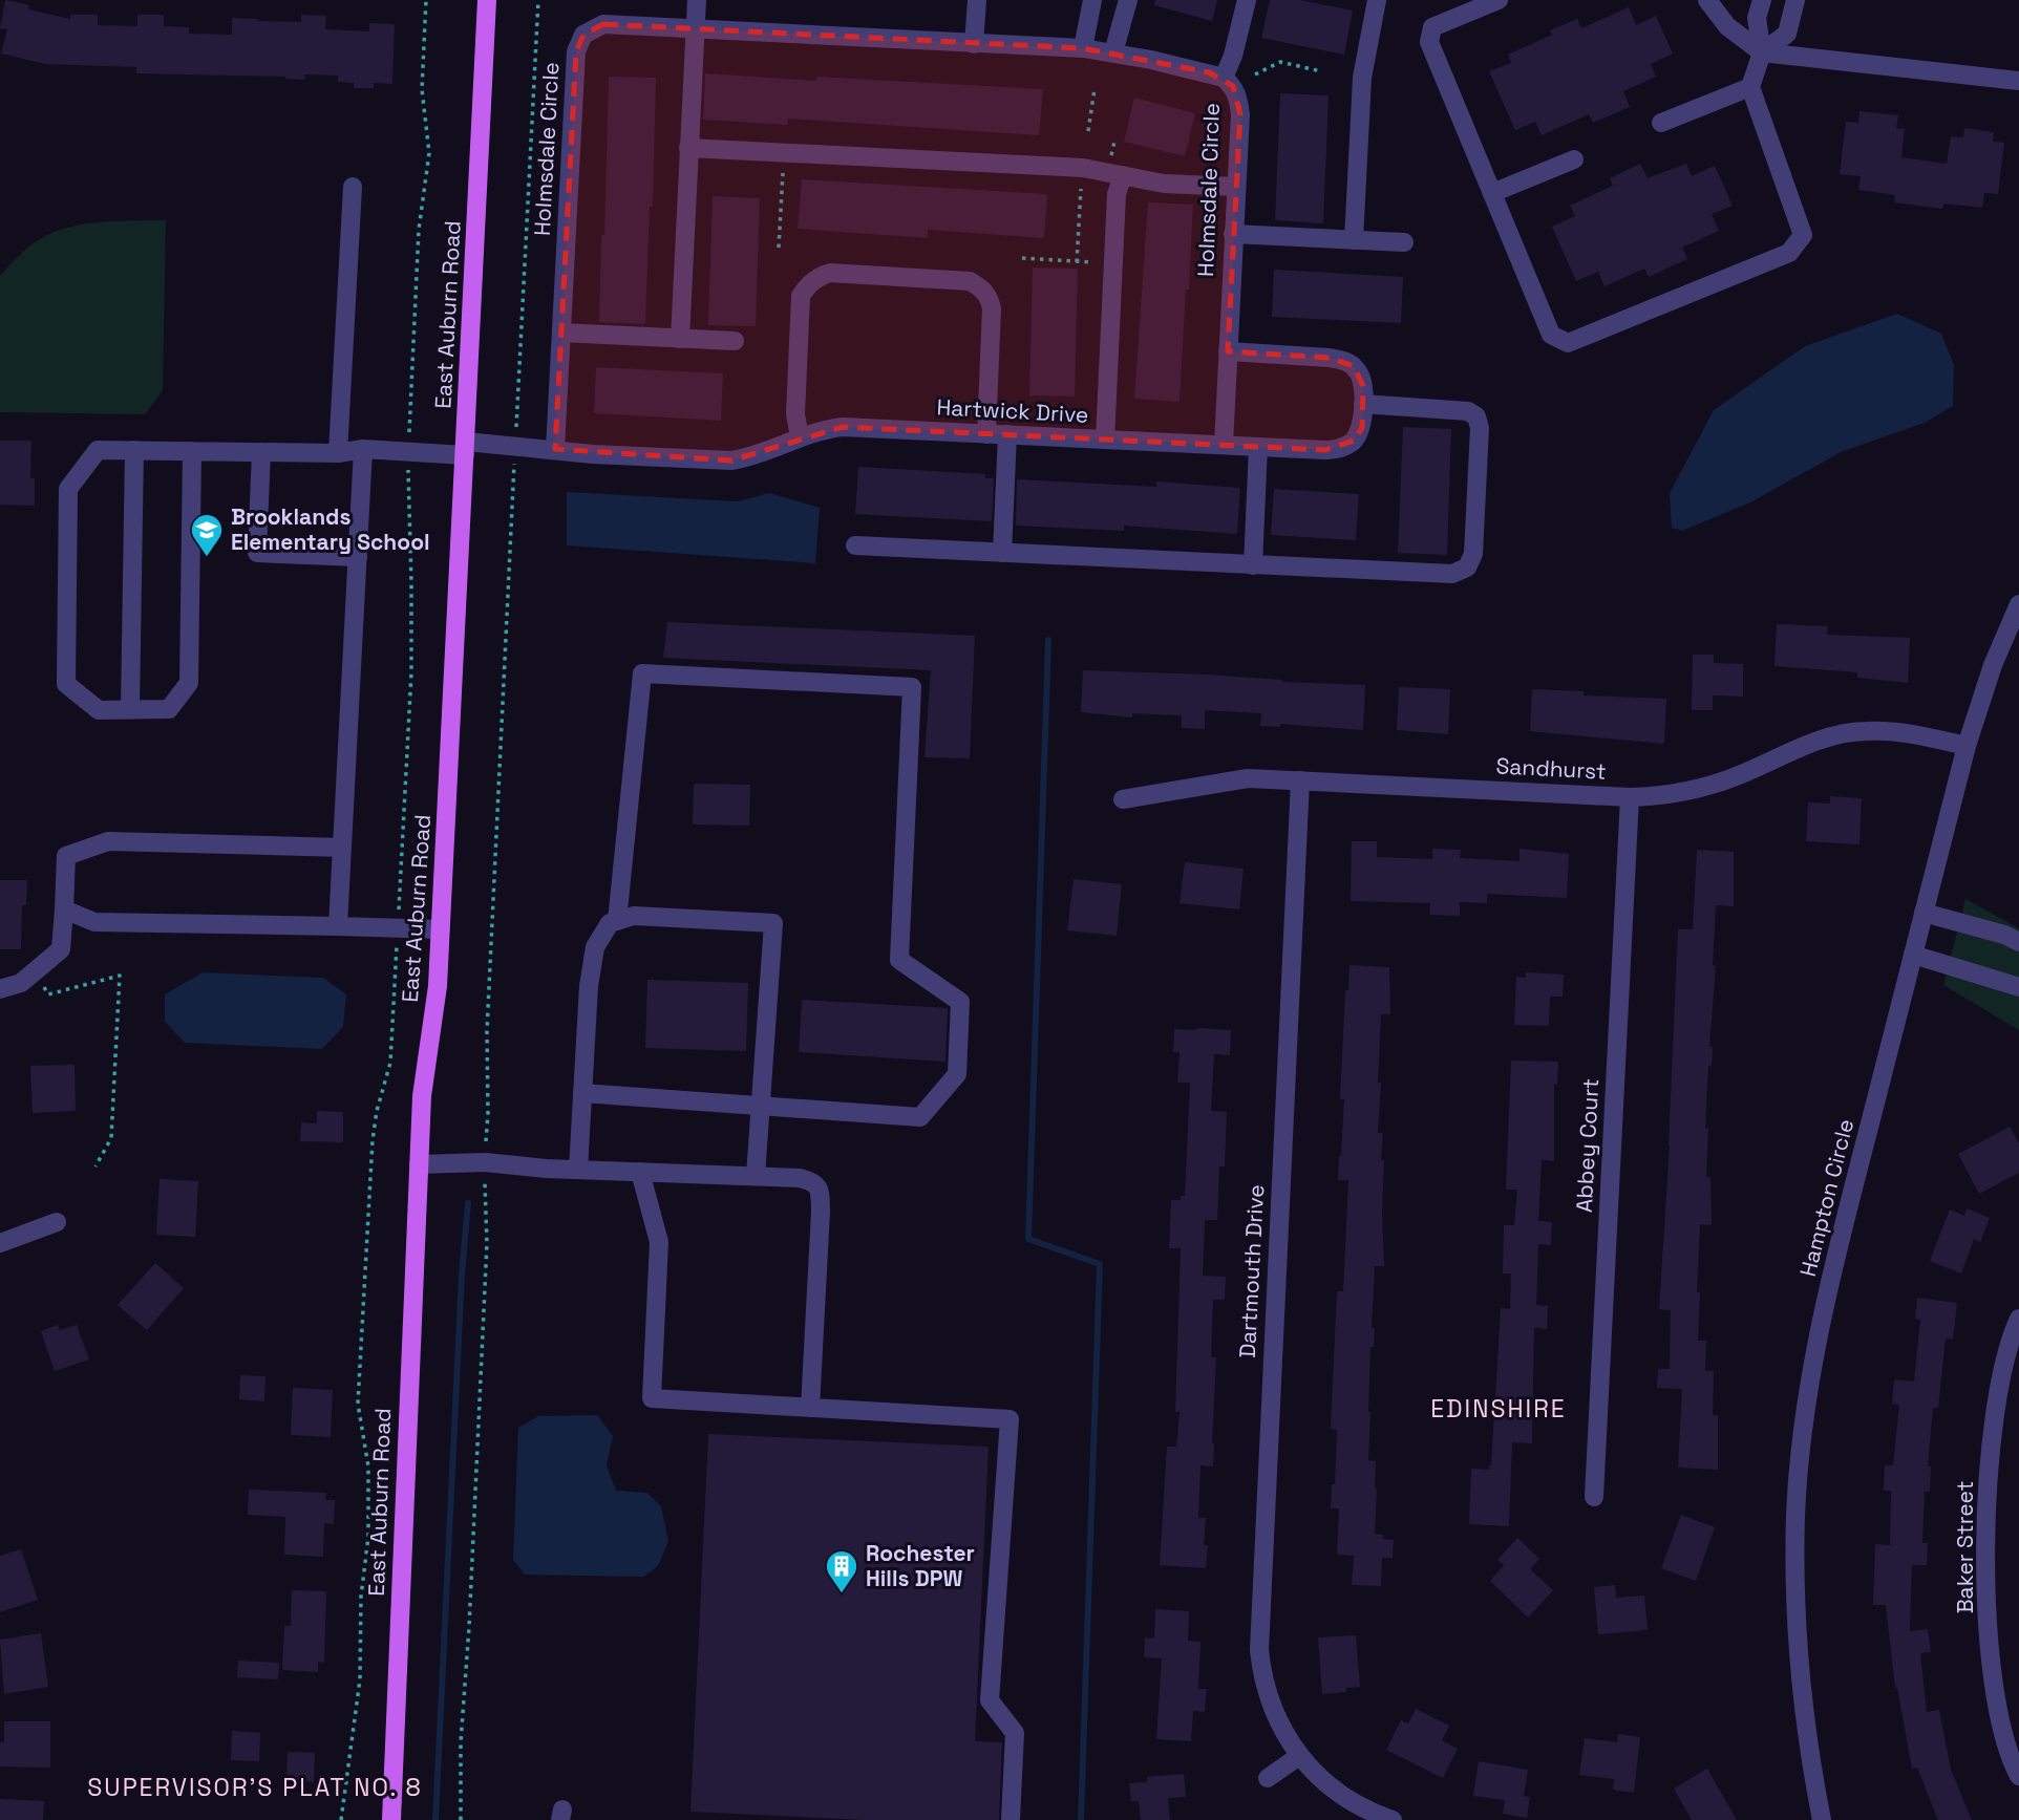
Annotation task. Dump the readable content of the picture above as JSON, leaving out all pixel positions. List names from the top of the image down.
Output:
{
  "streets": {
    "main road": ["East Auburn Road"],
    "street": [
      "Holmsdale Circle",
      "Hartwick Drive",
      "Sandhurst",
      "Abbey Court",
      "Hampton Circle",
      "Dartmouth Drive",
      "Baker Street"
    ]
  },
  "crossings": [
    ["Holmsdale Circle", "Hartwick Drive"],
    ["East Auburn Road", "Hartwick Drive"],
    ["Sandhurst", "Abbey Court"],
    ["Sandhurst", "Hampton Circle"],
    ["Sandhurst", "Dartmouth Drive"]
  ],
  "districts": ["EDINSHIRE", "SUPERVISOR'S PLAT NO. 8"],
  "places": {
    "school or university": ["Brooklands Elementary School"],
    "building": ["Rochester Hills DPW"]
  }
}
